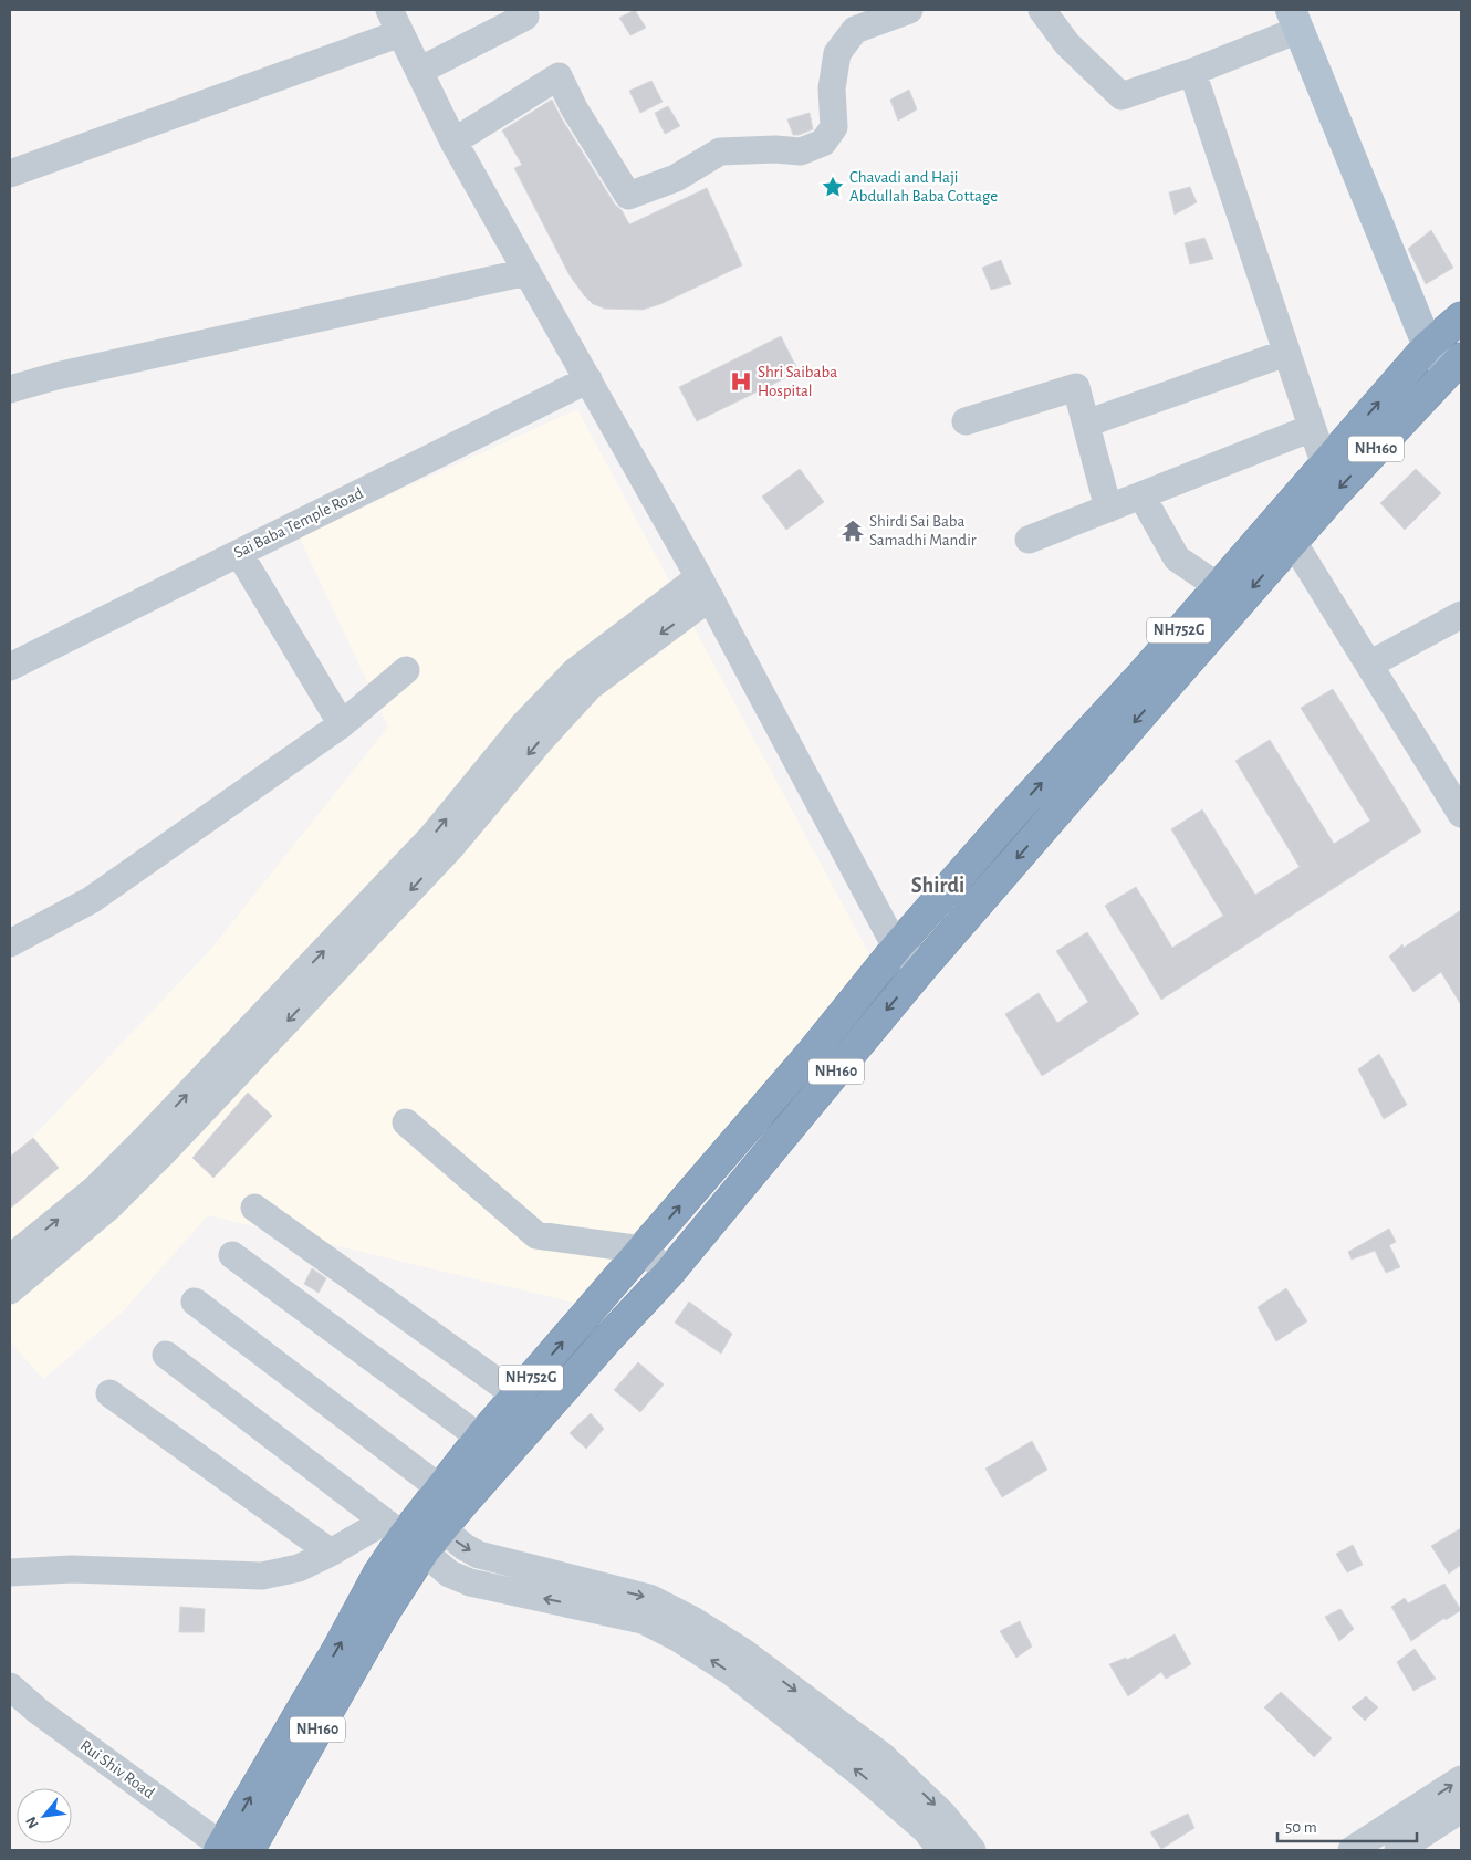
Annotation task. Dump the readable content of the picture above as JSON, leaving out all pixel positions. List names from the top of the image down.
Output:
{
  "streets": {
    "highway": ["NH160", "NH752G"],
    "street": ["Sai Baba Temple Road", "Rui Shiv Road"]
  },
  "crossings": [
    ["NH160", "NH752G"],
    ["NH160", "Rui Shiv Road"]
  ],
  "districts": ["Shirdi"],
  "places": {
    "place": ["Chavadi and Haji Abdullah Baba Cottage"],
    "hospital": ["Shri Saibaba Hospital"],
    "temple": ["Shirdi Sai Baba Samadhi Mandir"]
  },
  "scale_bar": "50 m",
  "north": "bottom left"
}
